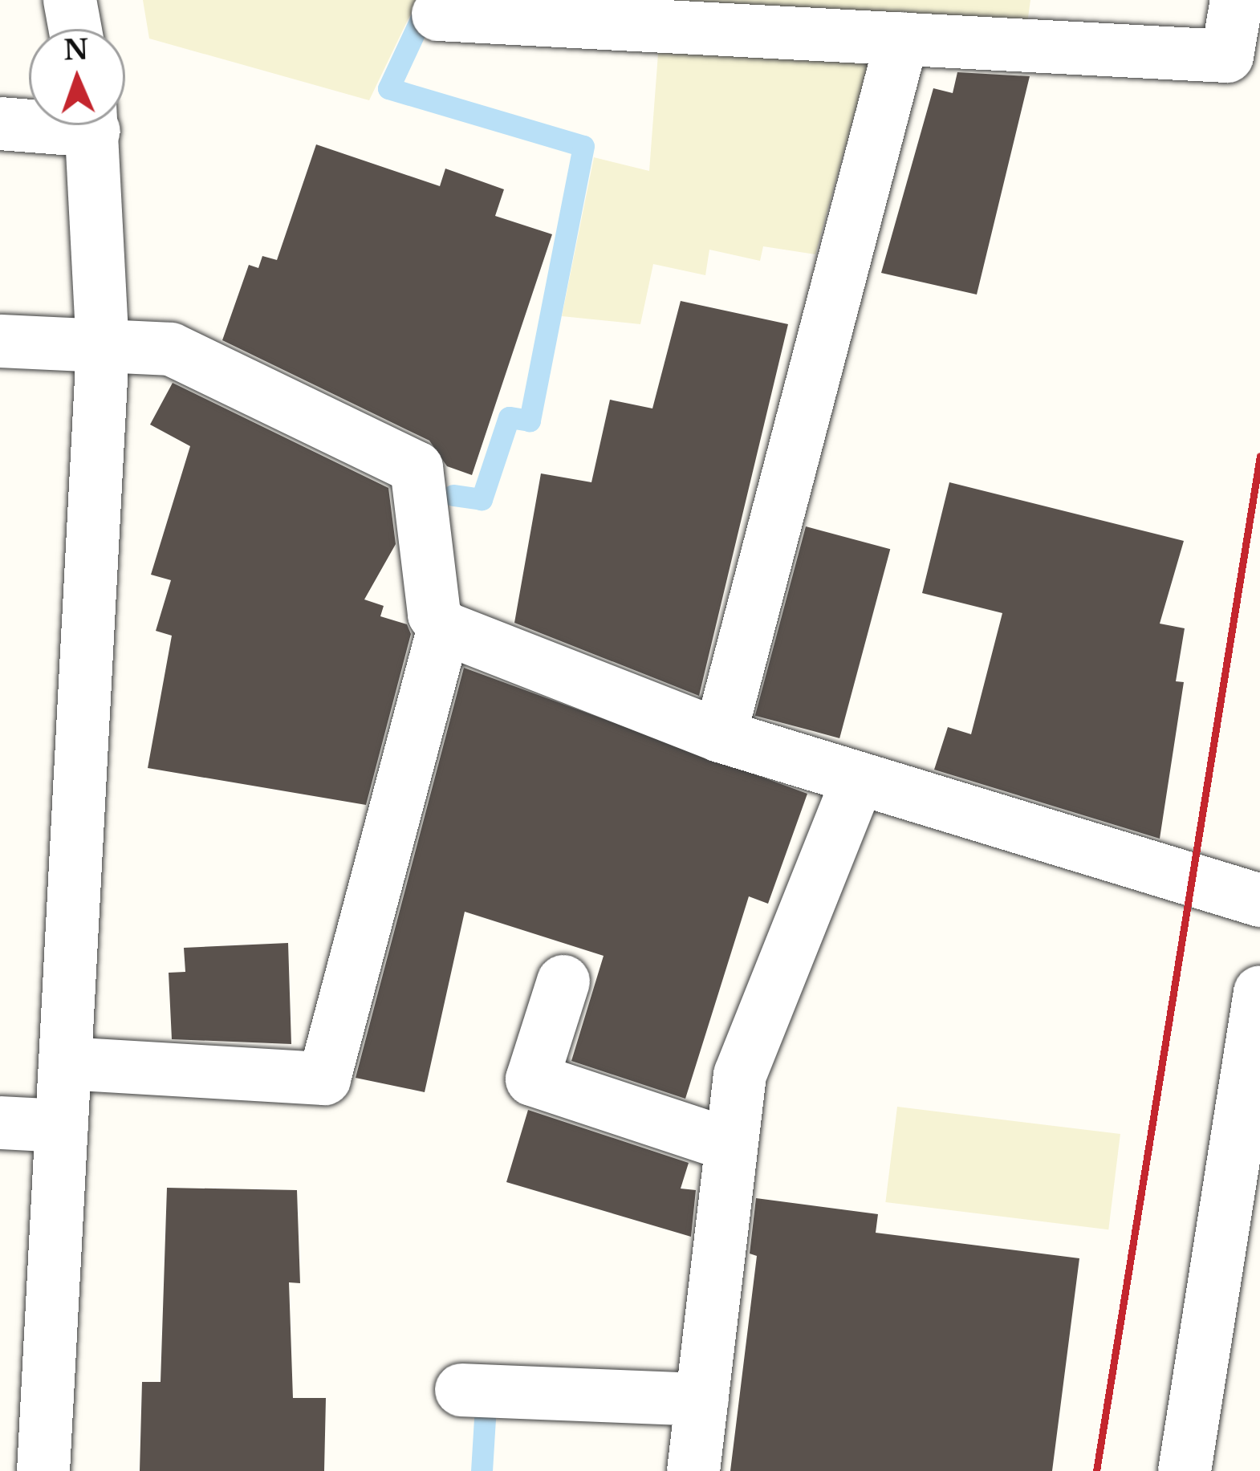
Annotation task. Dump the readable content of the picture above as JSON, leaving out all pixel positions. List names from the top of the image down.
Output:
{
  "north": "top"
}
